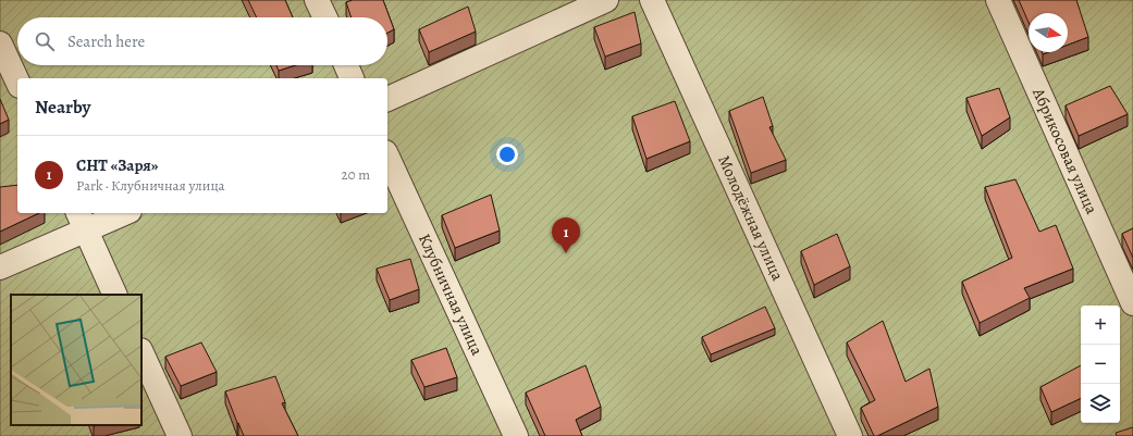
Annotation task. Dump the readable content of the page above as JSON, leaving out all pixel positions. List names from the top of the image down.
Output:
{
  "streets": {
    "street": ["Абрикосовая улица", "Молодёжная улица", "Клубничная улица"]
  },
  "north": "right",
  "page": {
    "search": "Search here",
    "heading": "Nearby",
    "list": [
      {
        "mark": "1",
        "name": "СНТ «Заря»",
        "note": "Park · Клубничная улица",
        "value": "20 m"
      }
    ],
    "pins": "1",
    "map_buttons": ["+", "−"]
  }
}
